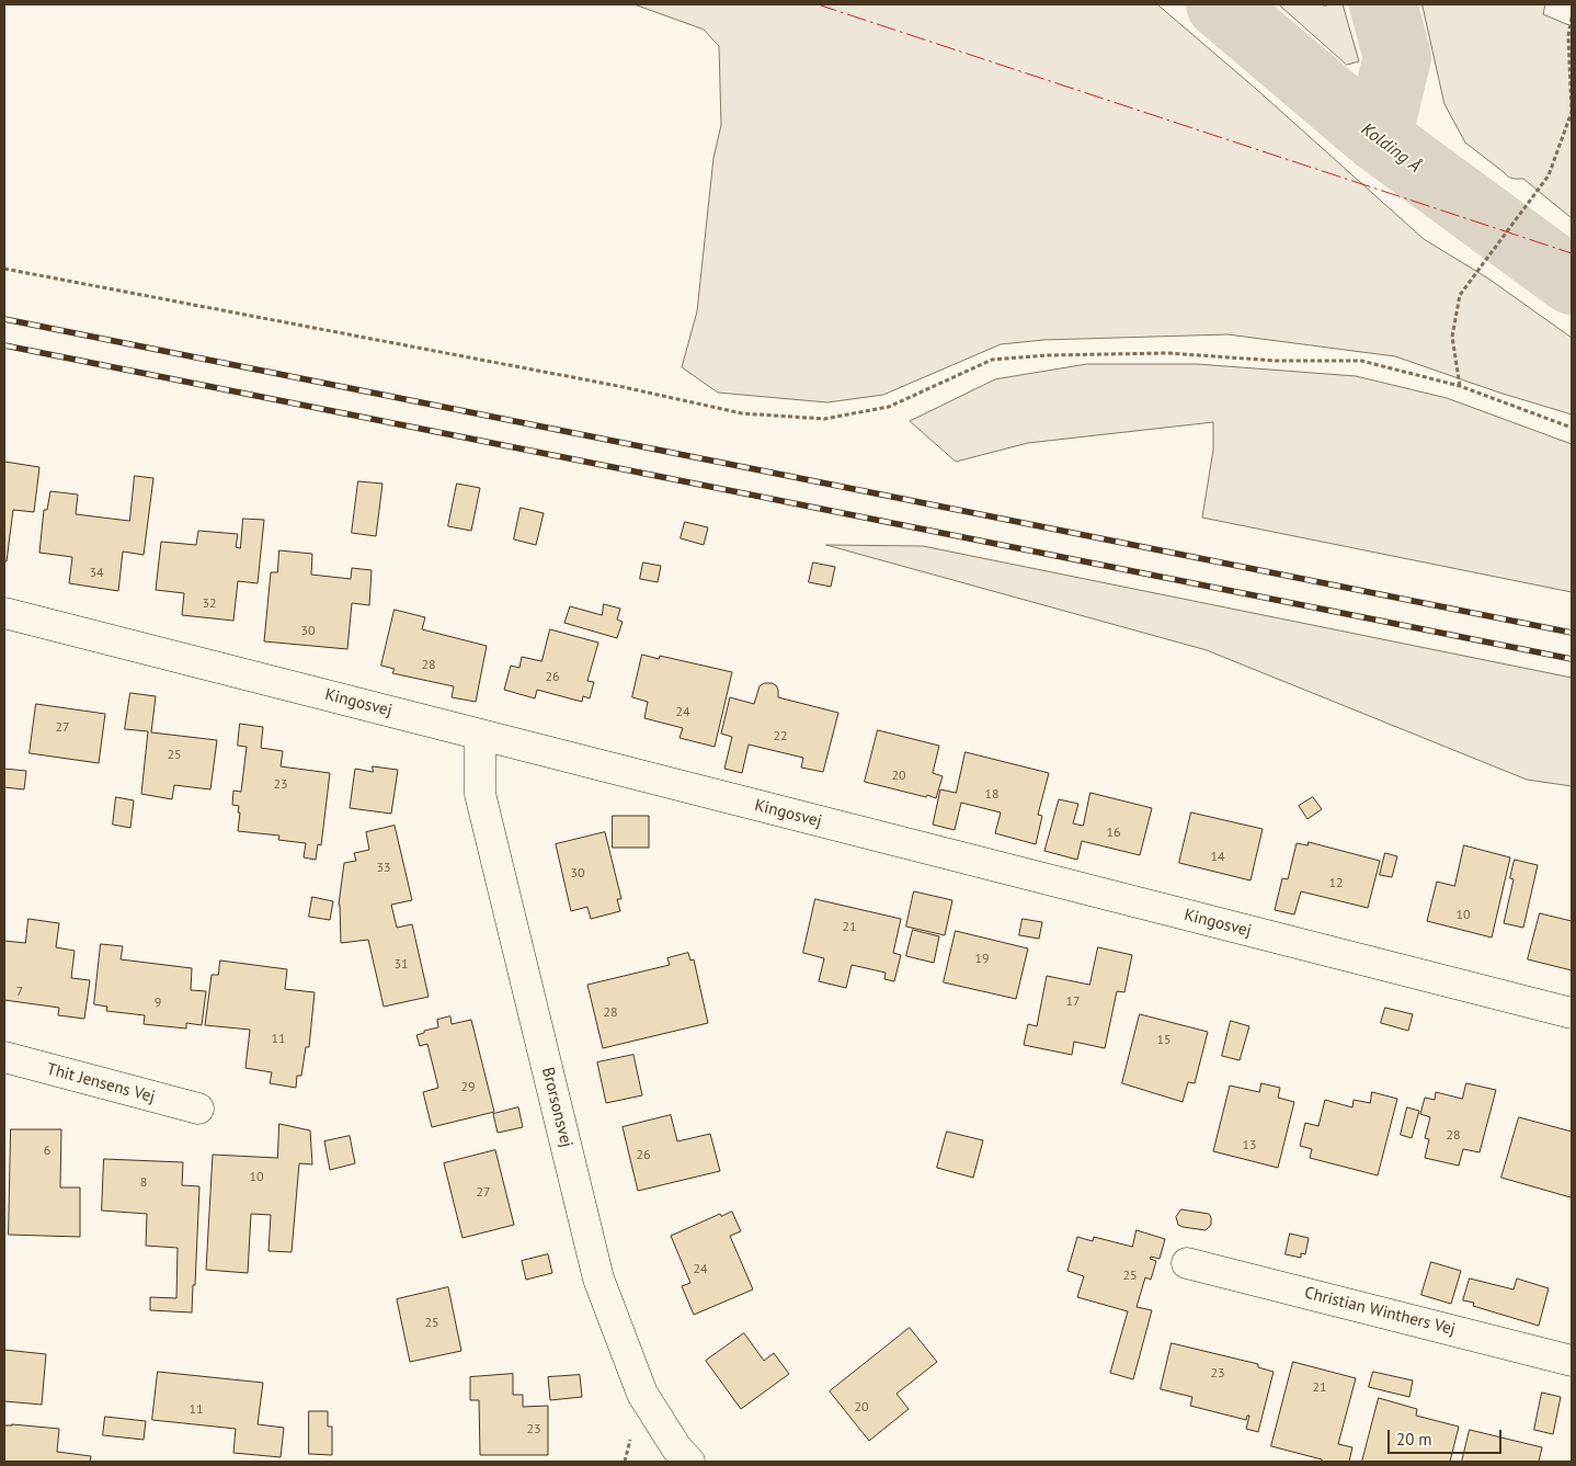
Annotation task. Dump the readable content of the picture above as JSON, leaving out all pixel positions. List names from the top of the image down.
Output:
{
  "streets": {
    "street": [
      "Kingosvej",
      "Thit Jensens Vej",
      "Brorsonsvej",
      "Christian Winthers Vej"
    ]
  },
  "crossings": [
    ["Kingosvej", "Brorsonsvej"]
  ],
  "water": ["Kolding Å"],
  "house_numbers": [
    "34",
    "32",
    "30",
    "28",
    "26",
    "24",
    "27",
    "22",
    "25",
    "20",
    "23",
    "18",
    "16",
    "14",
    "33",
    "30",
    "12",
    "10",
    "21",
    "19",
    "31",
    "7",
    "17",
    "9",
    "28",
    "11",
    "15",
    "29",
    "28",
    "13",
    "6",
    "26",
    "10",
    "8",
    "27",
    "24",
    "25",
    "25",
    "23",
    "21",
    "20",
    "11",
    "23"
  ],
  "scale_bar": "20 m"
}
